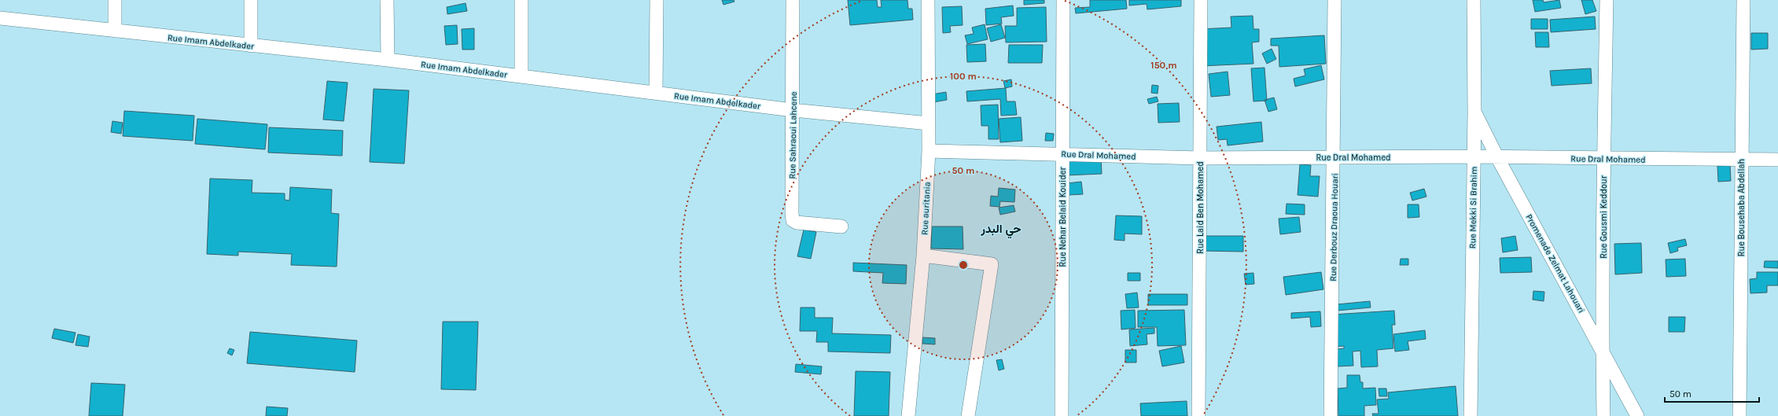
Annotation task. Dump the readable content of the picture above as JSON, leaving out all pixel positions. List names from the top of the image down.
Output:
{
  "streets": {
    "street": [
      "Rue Imam Abdelkader",
      "Rue Sahraoui Lahcene",
      "Rue Dral Mohamed",
      "Rue Laid Ben Mohamed",
      "Rue Mekki Si Brahim",
      "Rue Bousehaba Abdellah",
      "Rue auritania",
      "Rue Nehar Belaid Kouider",
      "Rue Gousmi Keddour",
      "Rue Derbouz Draoua Houari",
      "Promenade Zelmat Lahouari"
    ]
  },
  "crossings": [
    ["Rue Imam Abdelkader", "Rue Sahraoui Lahcene"],
    ["Rue Imam Abdelkader", "Rue auritania"],
    ["Rue Dral Mohamed", "Rue Laid Ben Mohamed"],
    ["Rue Dral Mohamed", "Rue Mekki Si Brahim"],
    ["Rue Dral Mohamed", "Rue Bousehaba Abdellah"],
    ["Rue Dral Mohamed", "Rue auritania"],
    ["Rue Dral Mohamed", "Rue Nehar Belaid Kouider"],
    ["Rue Dral Mohamed", "Rue Gousmi Keddour"],
    ["Rue Dral Mohamed", "Rue Derbouz Draoua Houari"],
    ["Rue Dral Mohamed", "Promenade Zelmat Lahouari"],
    ["Rue Mekki Si Brahim", "Promenade Zelmat Lahouari"],
    ["Rue Gousmi Keddour", "Promenade Zelmat Lahouari"]
  ],
  "districts": ["حي البدر"],
  "scale_bar": "50 m",
  "rings": ["150 m", "100 m", "50 m"]
}
